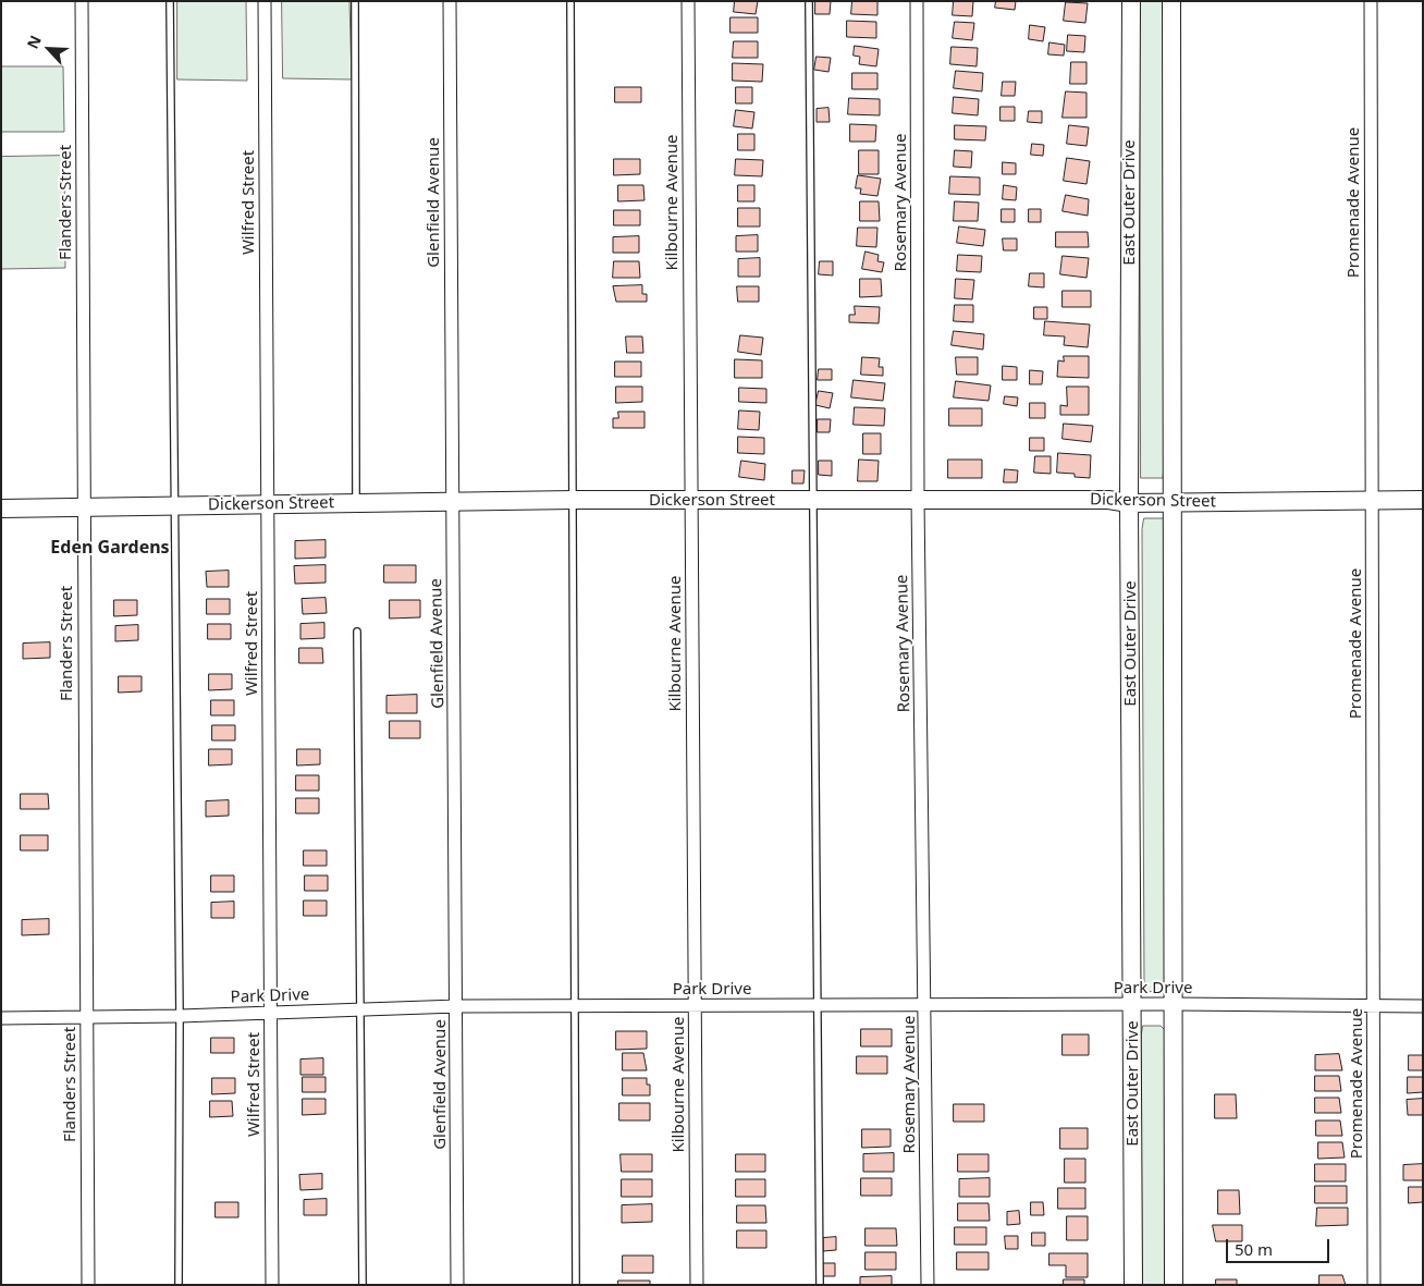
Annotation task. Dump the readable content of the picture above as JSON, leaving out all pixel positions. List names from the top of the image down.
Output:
{
  "streets": {
    "street": [
      "Flanders Street",
      "Wilfred Street",
      "Glenfield Avenue",
      "Kilbourne Avenue",
      "Rosemary Avenue",
      "East Outer Drive",
      "Promenade Avenue",
      "Dickerson Street",
      "Park Drive"
    ]
  },
  "crossings": [
    ["Flanders Street", "Dickerson Street"],
    ["Flanders Street", "Park Drive"],
    ["Wilfred Street", "Dickerson Street"],
    ["Wilfred Street", "Park Drive"],
    ["Glenfield Avenue", "Dickerson Street"],
    ["Glenfield Avenue", "Park Drive"],
    ["Kilbourne Avenue", "Dickerson Street"],
    ["Kilbourne Avenue", "Park Drive"],
    ["Rosemary Avenue", "Dickerson Street"],
    ["Rosemary Avenue", "Park Drive"],
    ["East Outer Drive", "Dickerson Street"],
    ["East Outer Drive", "Park Drive"],
    ["Promenade Avenue", "Dickerson Street"],
    ["Promenade Avenue", "Park Drive"]
  ],
  "districts": ["Eden Gardens"],
  "scale_bar": "50 m",
  "north": "top left"
}
